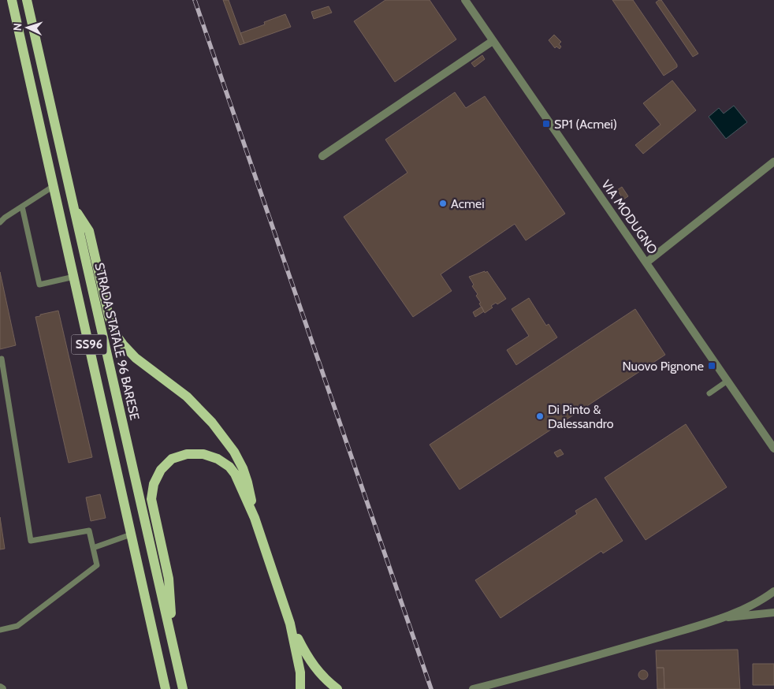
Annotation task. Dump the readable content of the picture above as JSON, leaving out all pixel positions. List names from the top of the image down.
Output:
{
  "streets": {
    "main road": ["STRADA STATALE 96 BARESE", "SS96"],
    "street": ["VIA MODUGNO"]
  },
  "places": {
    "transit": ["SP1 (Acmei)", "Nuovo Pignone"],
    "other": ["Acmei", "Di Pinto & Dalessandro"]
  },
  "north": "left"
}
